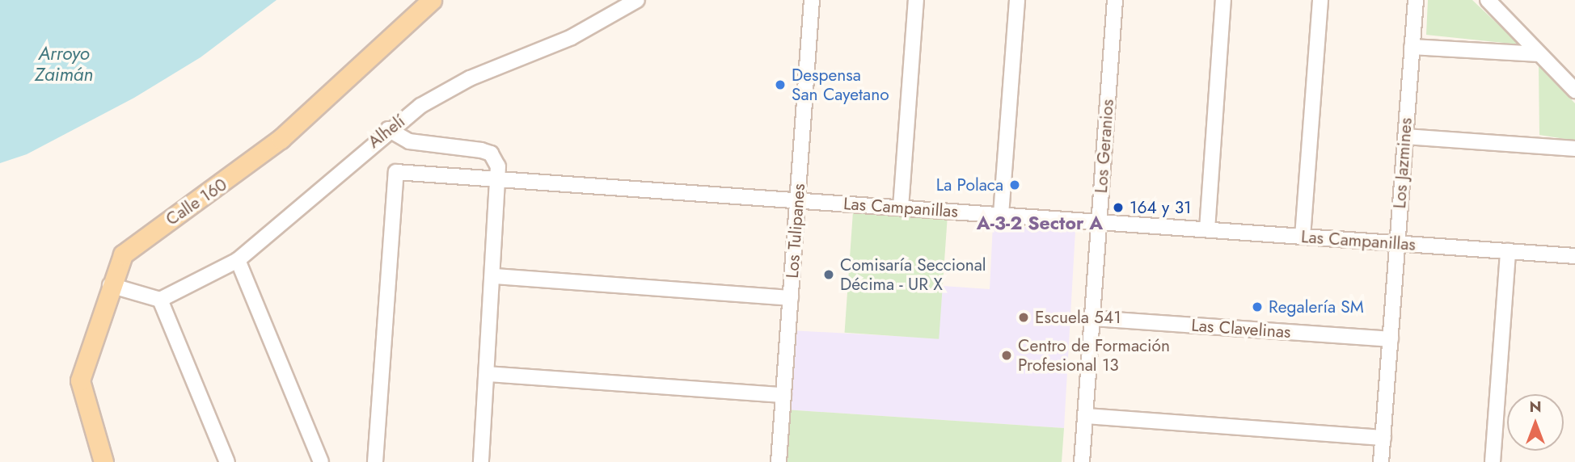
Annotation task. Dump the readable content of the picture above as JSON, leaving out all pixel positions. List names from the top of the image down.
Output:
{
  "streets": {
    "main road": ["Calle 160"],
    "street": [
      "Alhelí",
      "Los Geranios",
      "Los Jazmines",
      "Las Campanillas",
      "Los Tulipanes",
      "Las Clavelinas"
    ]
  },
  "crossings": [
    ["Los Geranios", "Las Campanillas"],
    ["Los Geranios", "Las Clavelinas"],
    ["Los Jazmines", "Las Campanillas"],
    ["Los Jazmines", "Las Clavelinas"],
    ["Las Campanillas", "Los Tulipanes"]
  ],
  "districts": ["A-3-2 Sector A"],
  "water": ["Arroyo Zaimán"],
  "places": [
    "Despensa San Cayetano",
    "La Polaca",
    "164 y 31",
    "Comisaría Seccional Décima - UR X",
    "Regalería SM",
    "Escuela 541",
    "Centro de Formación Profesional 13"
  ],
  "north": "top"
}
